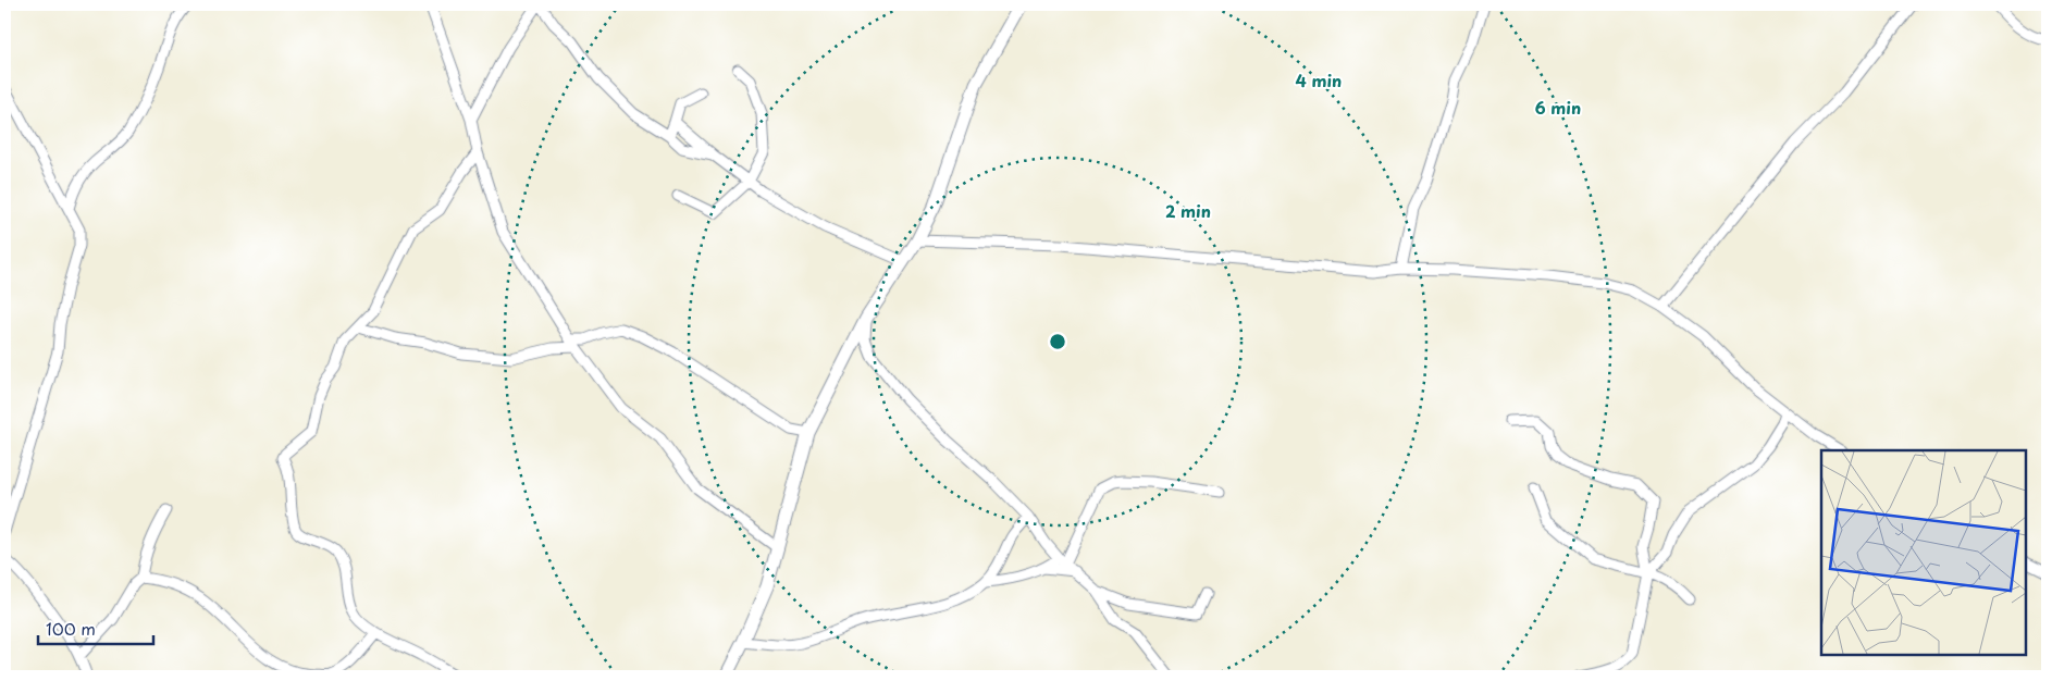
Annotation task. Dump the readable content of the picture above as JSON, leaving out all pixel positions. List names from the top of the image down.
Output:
{
  "scale_bar": "100 m",
  "rings": ["4 min", "6 min", "2 min"]
}
